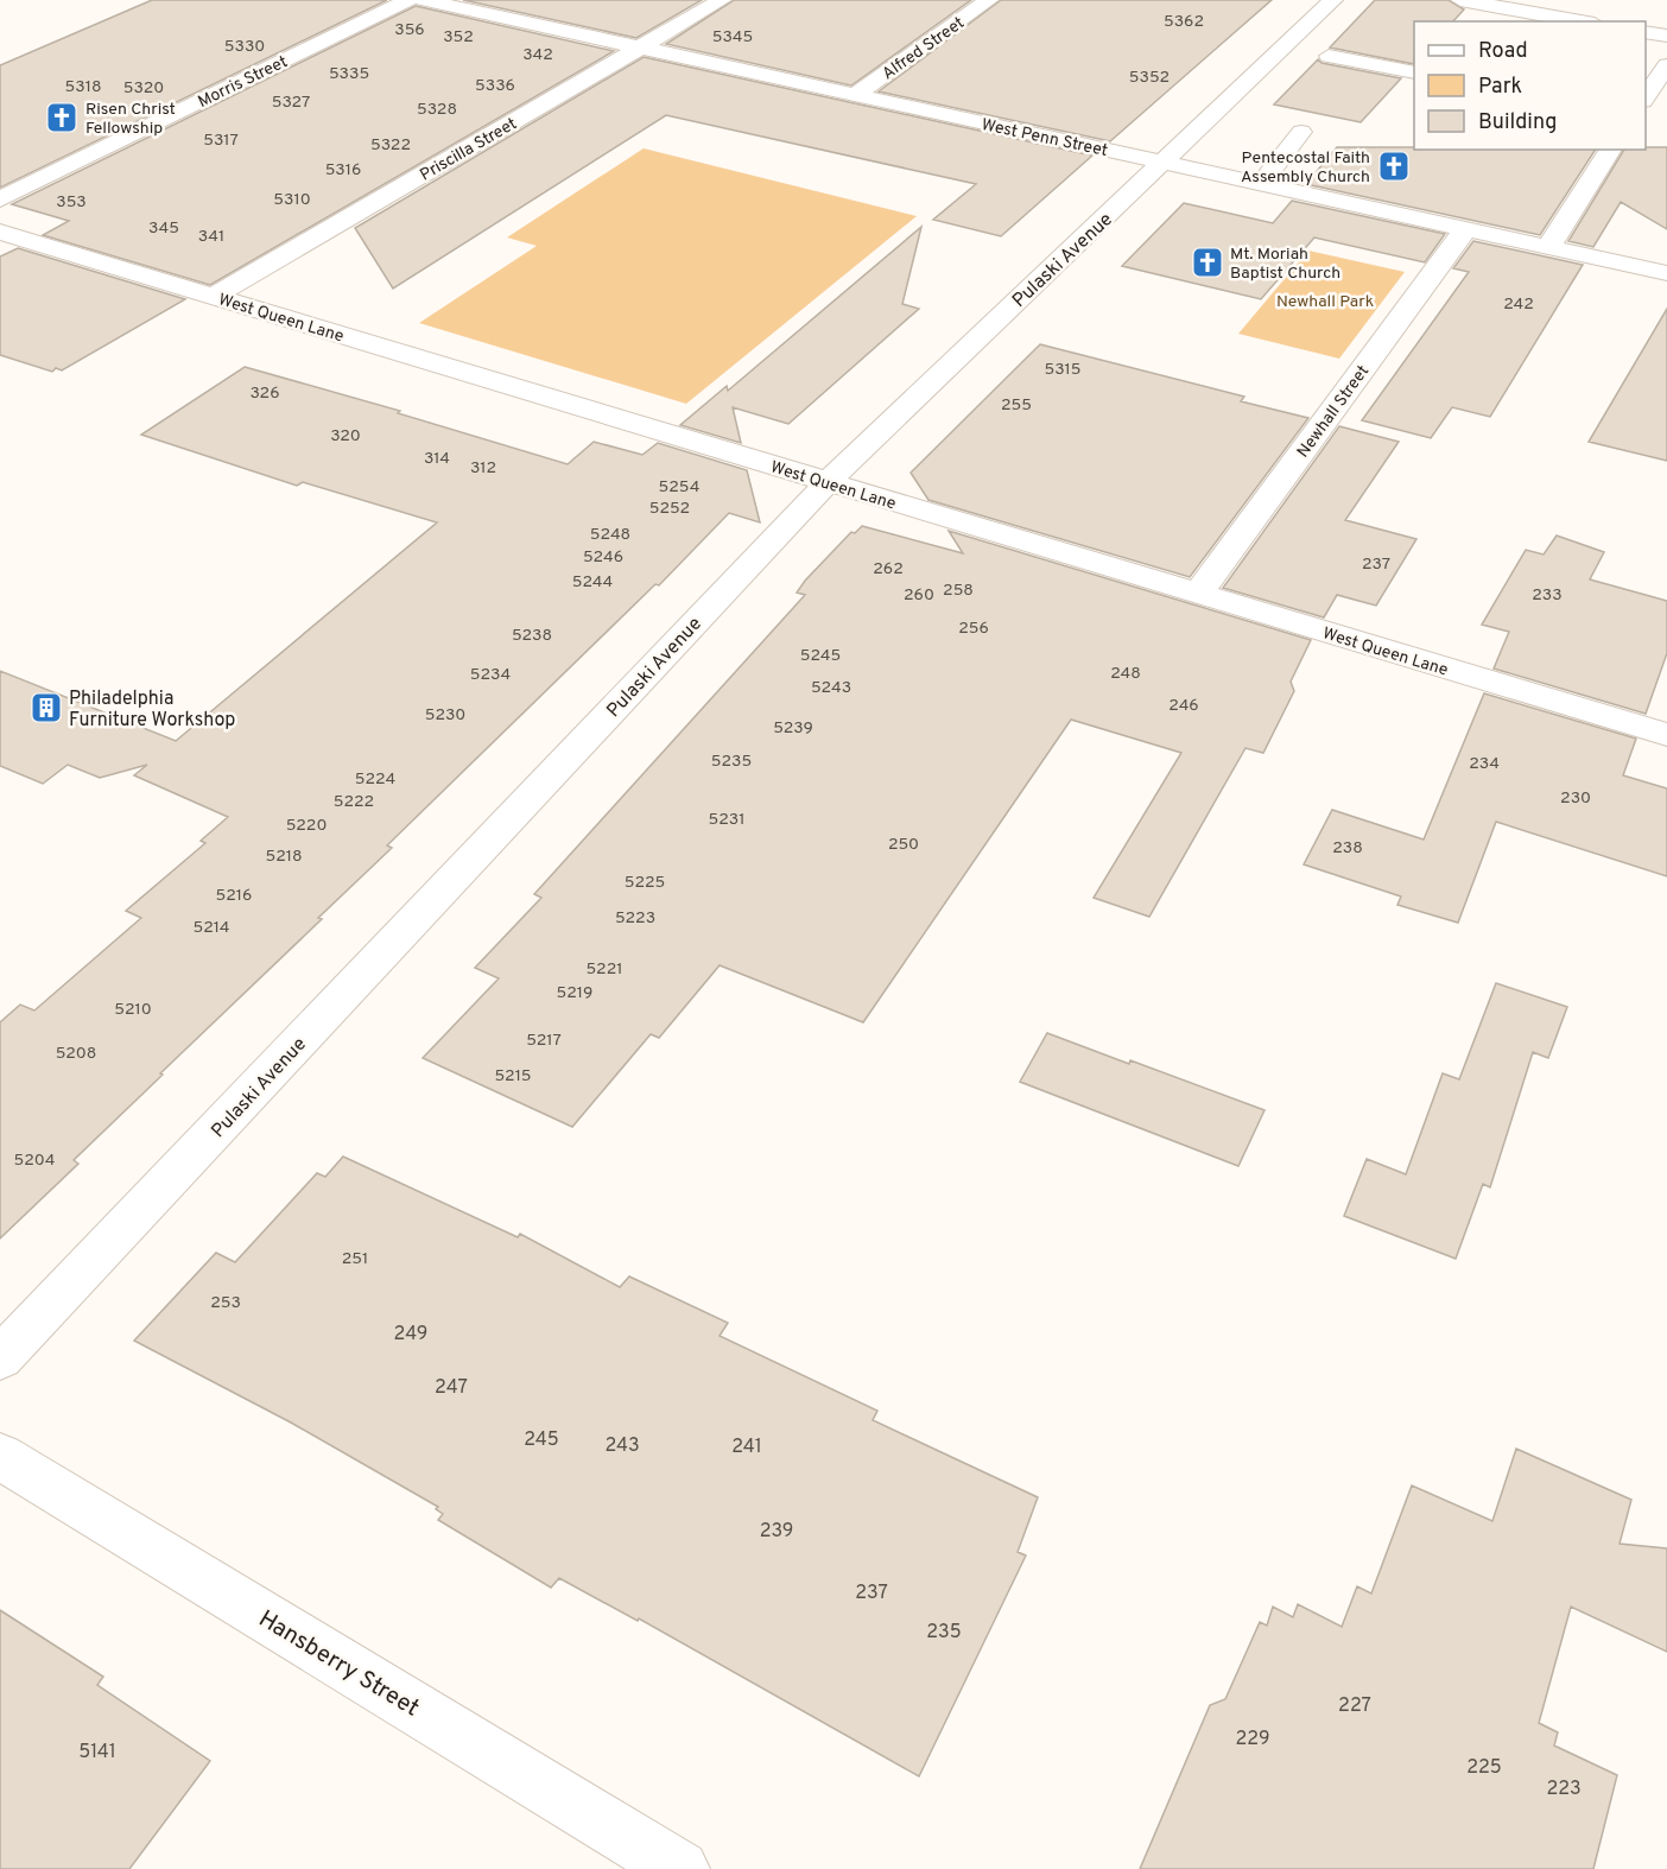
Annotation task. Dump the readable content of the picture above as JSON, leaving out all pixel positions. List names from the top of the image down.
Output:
{
  "streets": {
    "street": [
      "Alfred Street",
      "Morris Street",
      "West Penn Street",
      "Priscilla Street",
      "Pulaski Avenue",
      "West Queen Lane",
      "Newhall Street",
      "Hansberry Street"
    ]
  },
  "crossings": [
    ["Alfred Street", "West Penn Street"],
    ["West Penn Street", "Priscilla Street"],
    ["West Penn Street", "Pulaski Avenue"],
    ["West Penn Street", "Newhall Street"],
    ["Priscilla Street", "West Queen Lane"],
    ["Pulaski Avenue", "West Queen Lane"],
    ["West Queen Lane", "Newhall Street"]
  ],
  "parks": ["Newhall Park"],
  "places": {
    "church": ["Risen Christ Fellowship", "Pentecostal Faith Assembly Church", "Mt. Moriah Baptist Church"],
    "building": ["Philadelphia Furniture Workshop"]
  },
  "house_numbers": [
    "5362",
    "356",
    "352",
    "5345",
    "5330",
    "342",
    "5335",
    "5352",
    "5336",
    "5318",
    "5320",
    "5327",
    "5328",
    "5317",
    "5322",
    "5316",
    "5310",
    "353",
    "345",
    "341",
    "242",
    "5315",
    "326",
    "255",
    "320",
    "314",
    "312",
    "5254",
    "5252",
    "5248",
    "5246",
    "237",
    "262",
    "5244",
    "258",
    "260",
    "233",
    "256",
    "5238",
    "5245",
    "248",
    "5234",
    "5243",
    "246",
    "5230",
    "5239",
    "5235",
    "234",
    "5224",
    "230",
    "5222",
    "5231",
    "5220",
    "250",
    "238",
    "5218",
    "5225",
    "5216",
    "5223",
    "5214",
    "5221",
    "5219",
    "5210",
    "5217",
    "5208",
    "5215",
    "5204",
    "251",
    "253",
    "249",
    "247",
    "245",
    "243",
    "241",
    "239",
    "237",
    "235",
    "227",
    "229",
    "5141",
    "225",
    "223"
  ],
  "legend": ["Road", "Park", "Building"]
}
